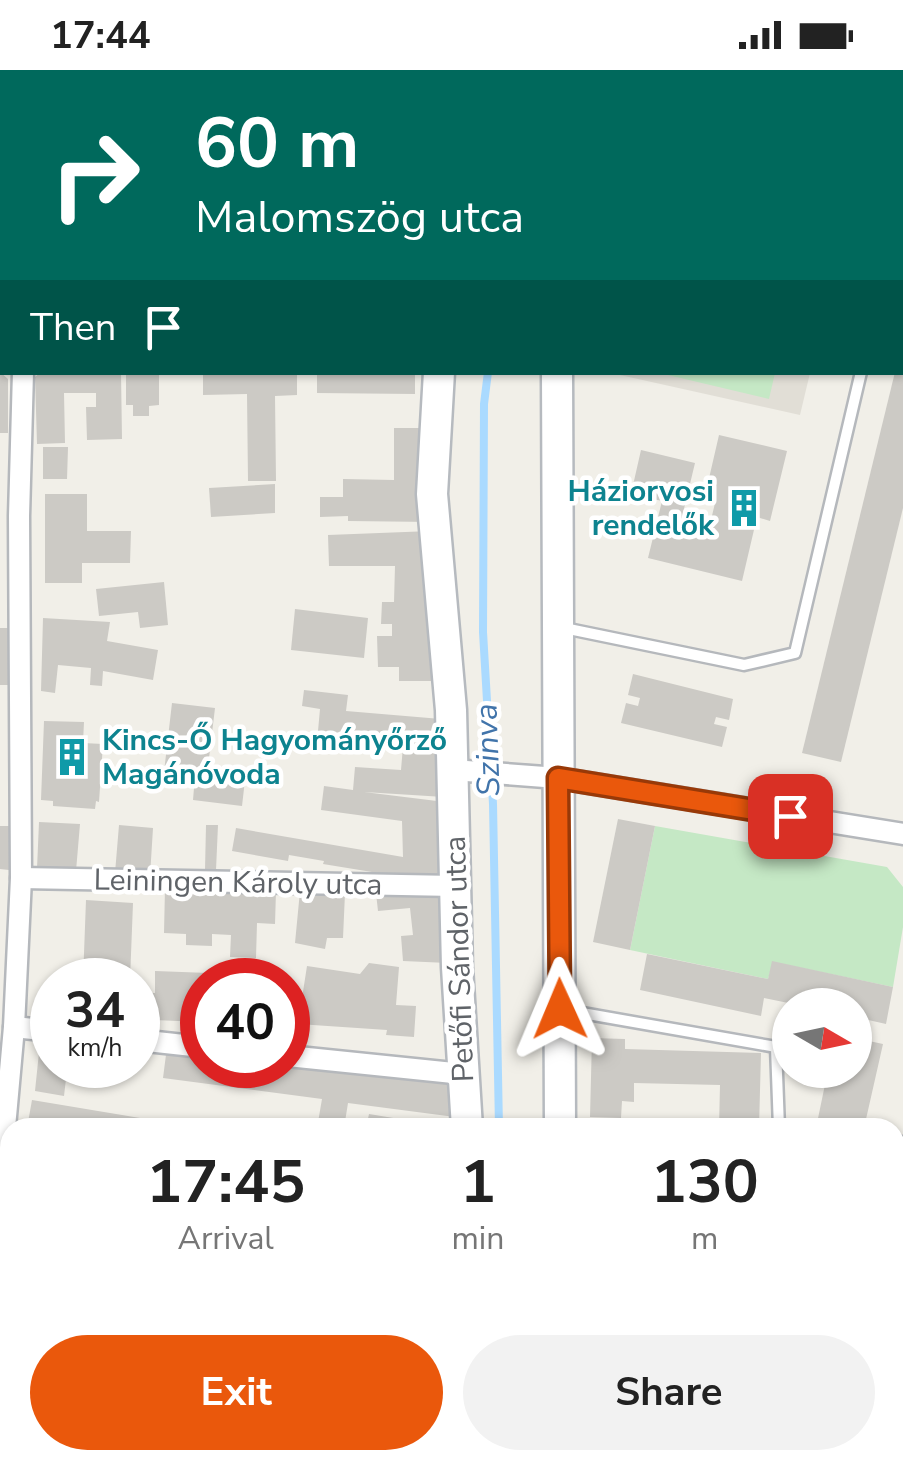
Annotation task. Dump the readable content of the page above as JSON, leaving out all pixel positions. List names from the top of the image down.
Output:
{
  "streets": {
    "street": ["Leiningen Károly utca", "Petőfi Sándor utca"]
  },
  "crossings": [
    ["Leiningen Károly utca", "Petőfi Sándor utca"]
  ],
  "water": ["Szinva"],
  "places": {
    "building": ["Háziorvosi rendelők", "Kincs-Ő Hagyományőrző Magánóvoda"]
  },
  "north": "right",
  "page": {
    "status": "17:44",
    "turn": ["60 m", "Malomszög utca"],
    "then": "Then",
    "speed": "34 km/h",
    "limit": "40",
    "eta": [
      "17:45",
      "Arrival",
      "1",
      "min",
      "130",
      "m"
    ],
    "buttons": ["Exit", "Share"]
  }
}
